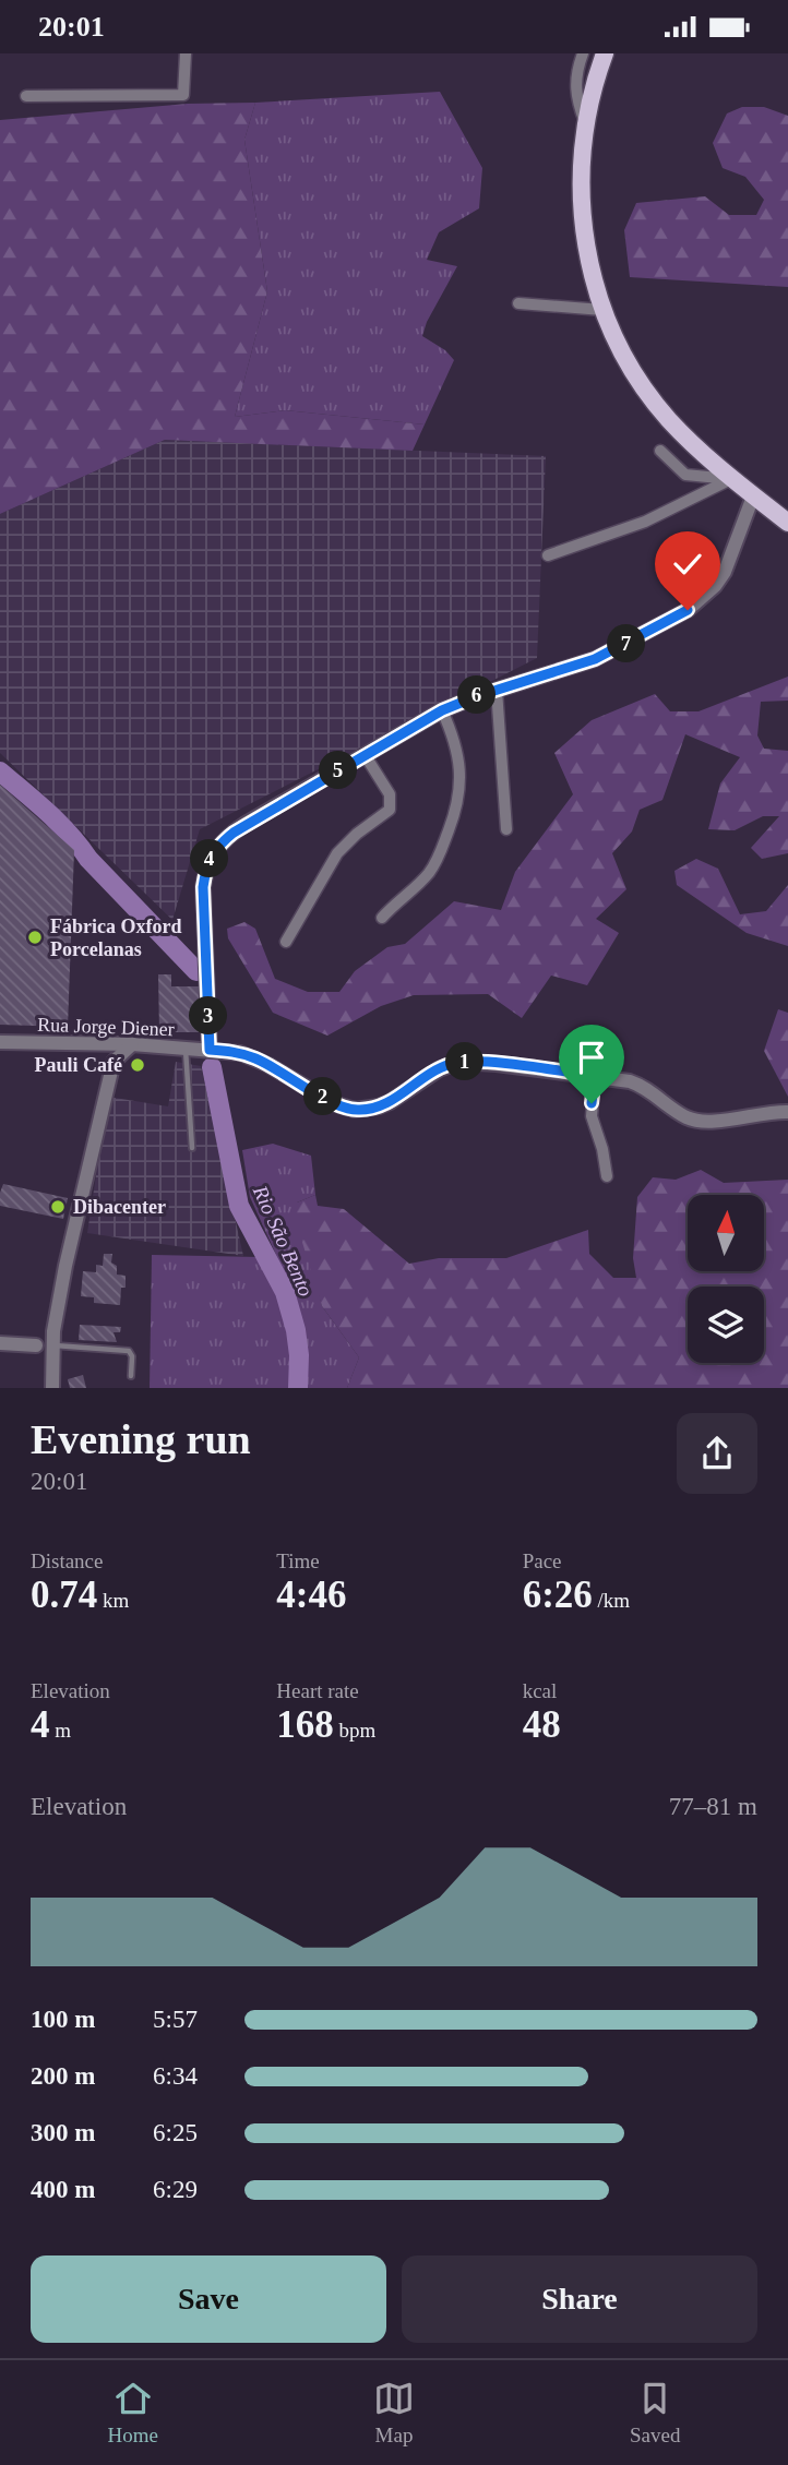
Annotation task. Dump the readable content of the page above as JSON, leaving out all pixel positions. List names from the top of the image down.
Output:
{
  "streets": {
    "street": ["Rua Jorge Diener"]
  },
  "water": ["Rio São Bento"],
  "places": ["Fábrica Oxford Porcelanas", "Pauli Café", "Dibacenter"],
  "north": "top",
  "page": {
    "status": "20:01",
    "pins": [
      "7",
      "6",
      "5",
      "4",
      "3",
      "1",
      "2"
    ],
    "heading": ["Evening run", "20:01"],
    "stats": [
      ["Distance", "0.74 km"],
      ["Time", "4:46"],
      ["Pace", "6:26 /km"],
      ["Elevation", "4 m"],
      ["Heart rate", "168 bpm"],
      ["kcal", "48"]
    ],
    "chart": ["Elevation", "77–81 m"],
    "list": [
      {
        "name": "100 m",
        "note": "5:57"
      },
      {
        "name": "200 m",
        "note": "6:34"
      },
      {
        "name": "300 m",
        "note": "6:25"
      },
      {
        "name": "400 m",
        "note": "6:29"
      }
    ],
    "buttons": ["Save", "Share"],
    "tabs": ["Home", "Map", "Saved"]
  }
}
